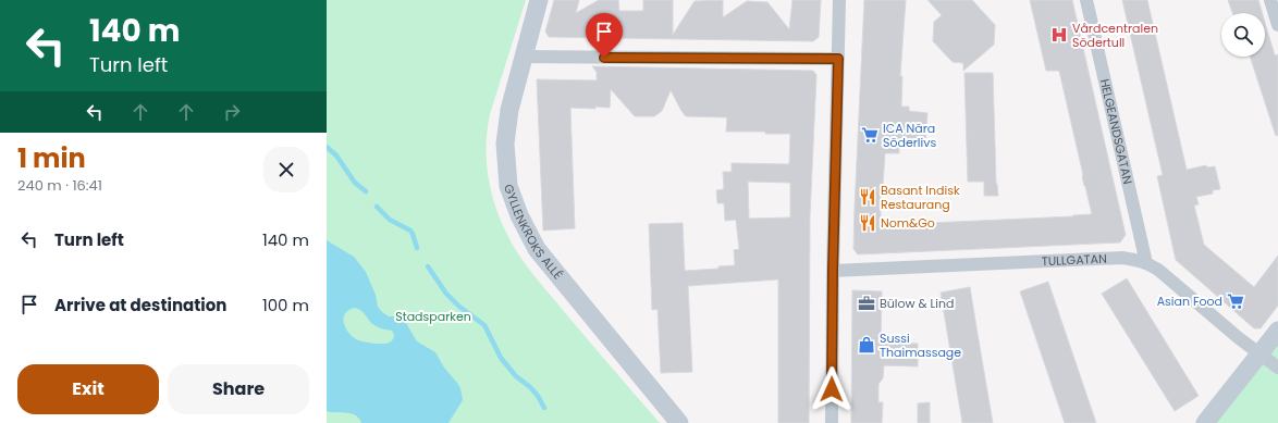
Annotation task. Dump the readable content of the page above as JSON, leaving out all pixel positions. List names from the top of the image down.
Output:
{
  "streets": {
    "street": ["HELGEANDSGATAN", "GYLLENKROKS ALLÉ", "TULLGATAN"]
  },
  "crossings": [
    ["HELGEANDSGATAN", "TULLGATAN"]
  ],
  "parks": ["Stadsparken"],
  "places": {
    "hospital": ["Vårdcentralen Södertull"],
    "supermarket": ["ICA Nära Söderlivs", "Asian Food"],
    "restaurant": ["Basant Indisk Restaurang", "Nom&Go"],
    "office": ["Bülow & Lind"],
    "shop": ["Sussi Thaimassage"]
  },
  "page": {
    "turn": ["140 m", "Turn left"],
    "heading": ["1 min", "240 m · 16:41"],
    "list": [
      {
        "name": "Turn left",
        "value": "140 m"
      },
      {
        "name": "Arrive at destination",
        "value": "100 m"
      }
    ],
    "buttons": ["Exit", "Share"]
  }
}
